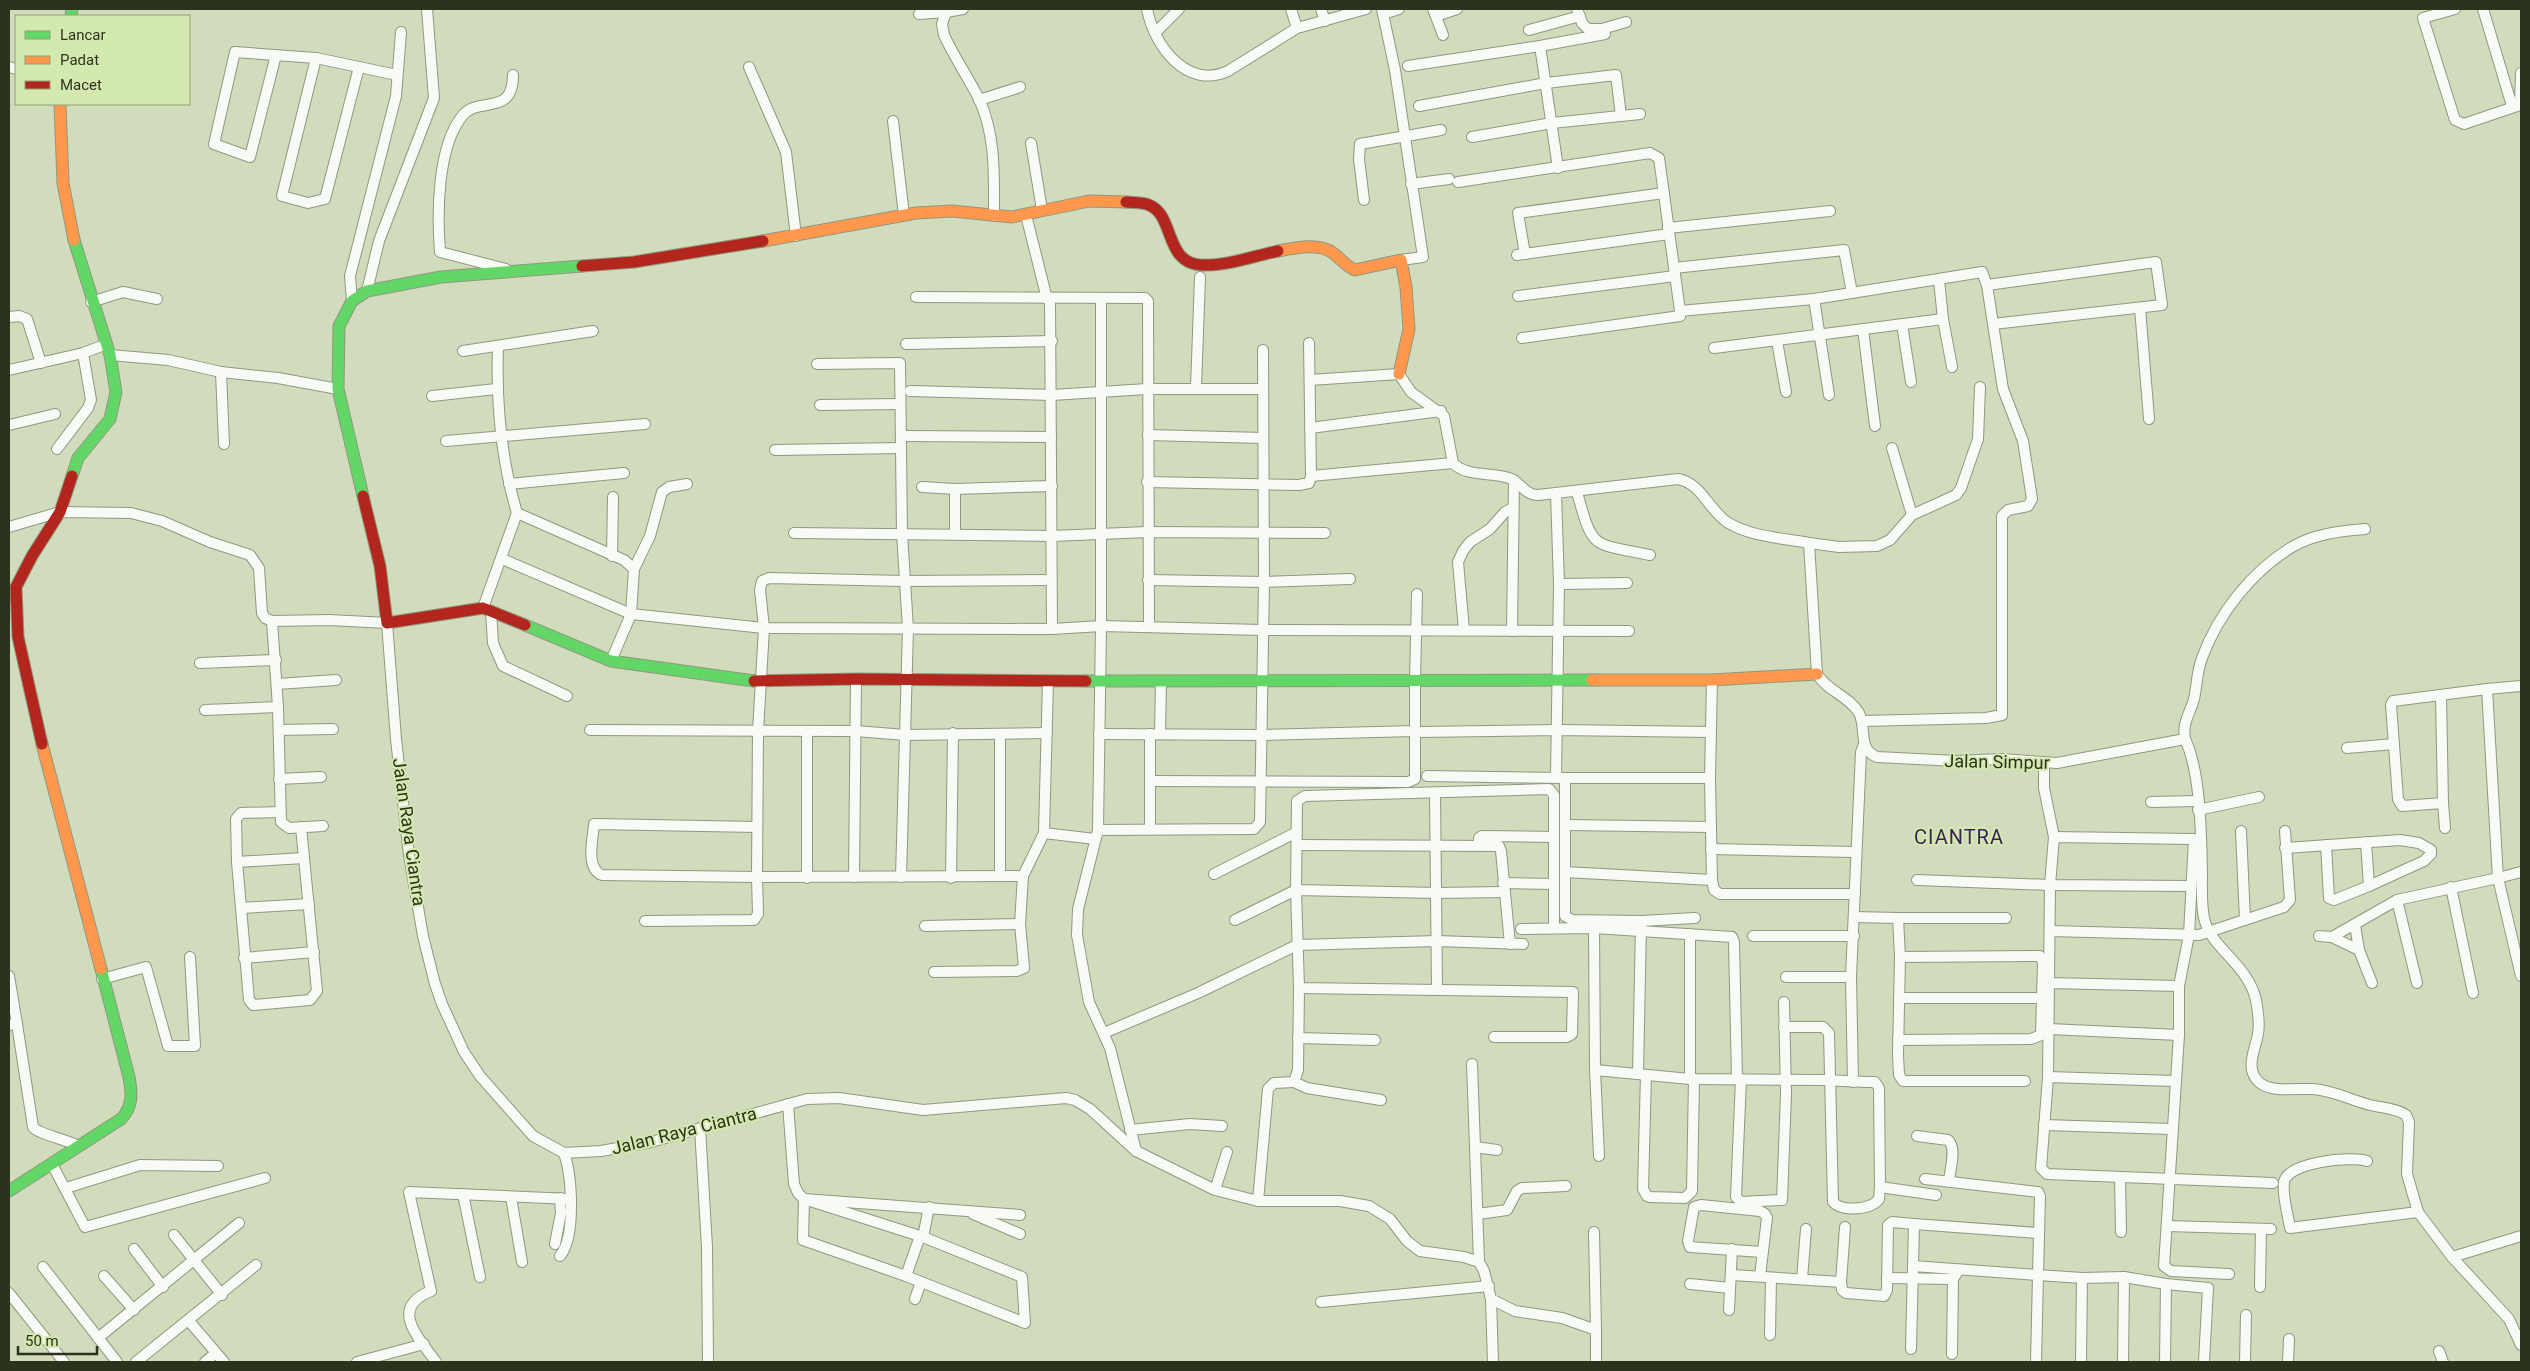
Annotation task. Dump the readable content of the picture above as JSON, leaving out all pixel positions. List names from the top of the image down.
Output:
{
  "streets": {
    "street": ["Jalan Simpur", "Jalan Raya Ciantra"]
  },
  "districts": ["CIANTRA"],
  "legend": ["Lancar", "Padat", "Macet"],
  "scale_bar": "50 m"
}
